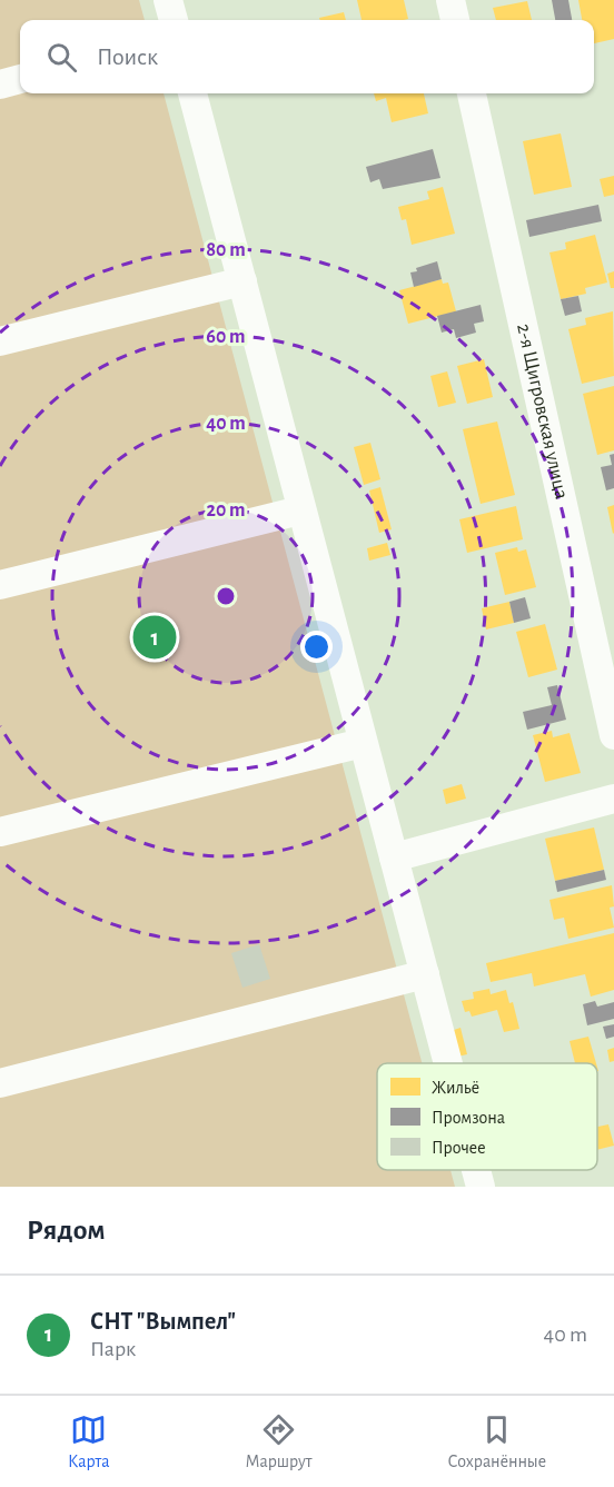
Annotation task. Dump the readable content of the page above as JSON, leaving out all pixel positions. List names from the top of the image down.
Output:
{
  "streets": {
    "street": ["2-я Щигровская улица"]
  },
  "legend": ["Жильё", "Промзона", "Прочее"],
  "page": {
    "search": "Поиск",
    "pins": "1",
    "heading": "Рядом",
    "list": [
      {
        "mark": "1",
        "name": "СНТ \"Вымпел\"",
        "note": "Парк",
        "value": "40 m"
      }
    ],
    "nav": ["Карта", "Маршрут", "Сохранённые"]
  },
  "rings": [
    "80 m",
    "60 m",
    "40 m",
    "20 m"
  ]
}
